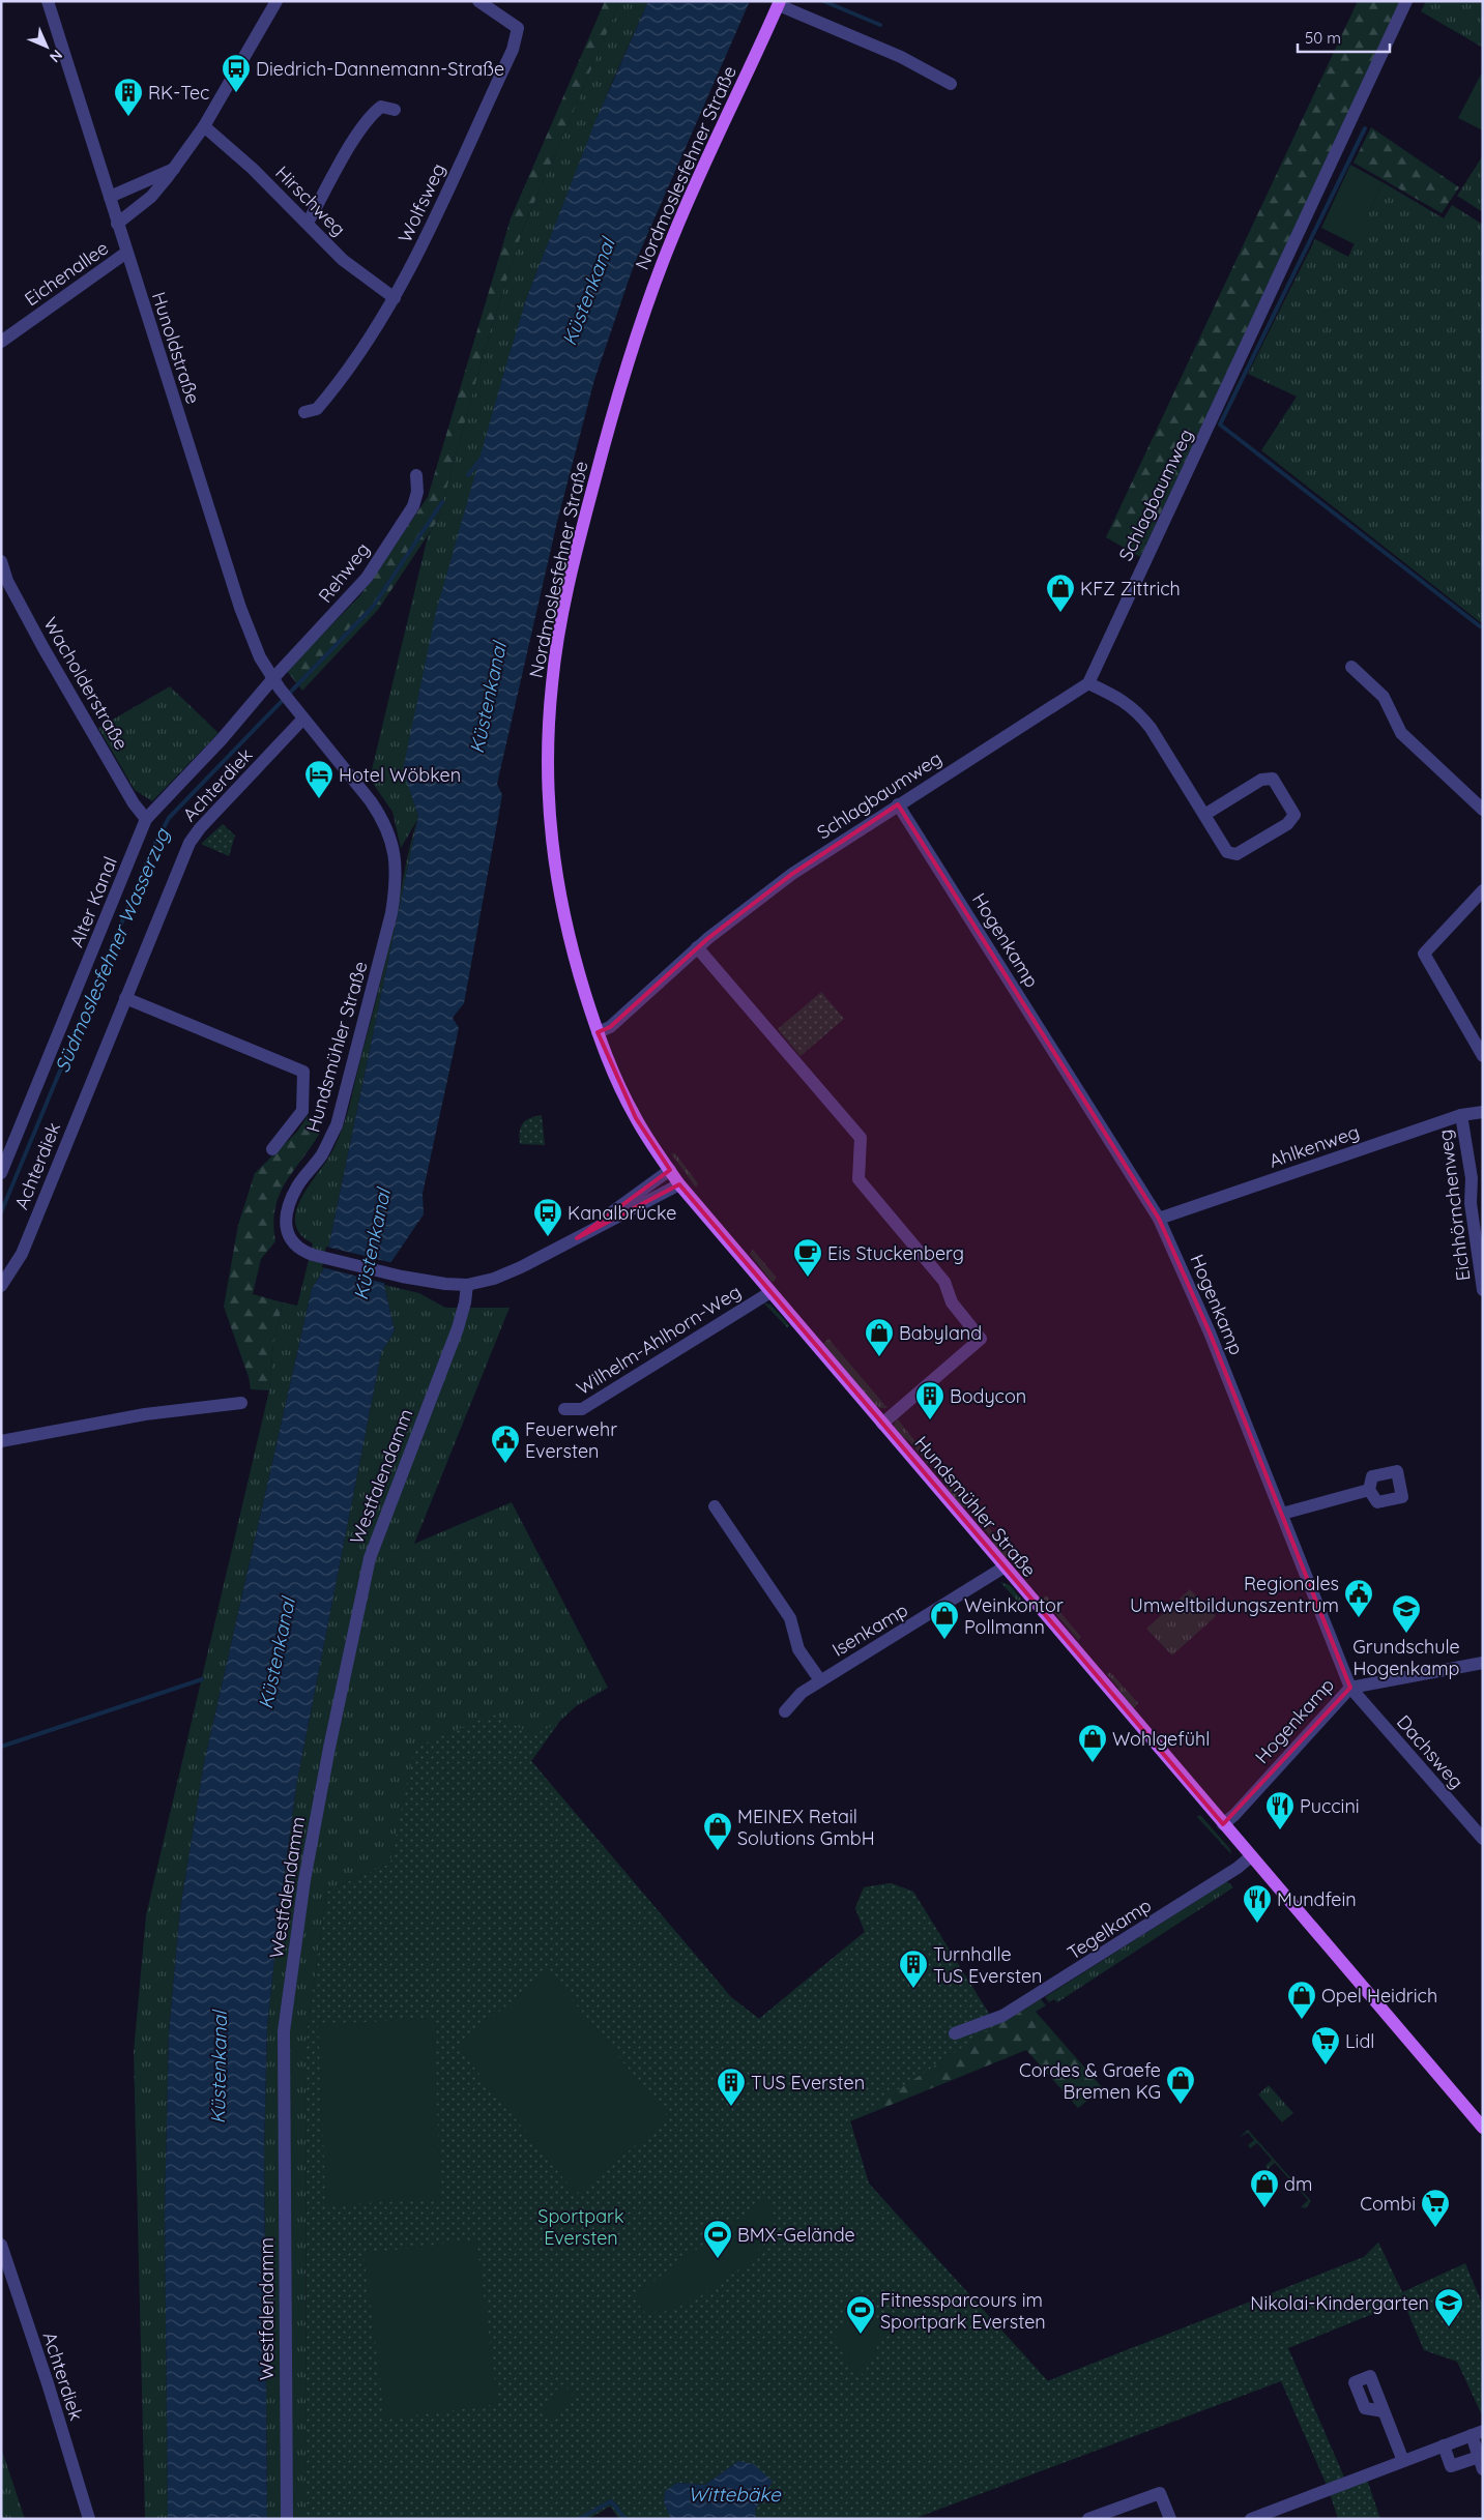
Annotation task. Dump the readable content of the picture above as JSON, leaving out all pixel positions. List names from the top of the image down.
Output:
{
  "streets": {
    "main road": ["Nordmoslesfehner Straße", "Hundsmühler Straße"],
    "street": [
      "Hirschweg",
      "Wolfsweg",
      "Eichenallee",
      "Hunoldstraße",
      "Schlagbaumweg",
      "Rehweg",
      "Wacholderstraße",
      "Achterdiek",
      "Alter Kanal",
      "Hogenkamp",
      "Ahlkenweg",
      "Eichhörnchenweg",
      "Wilhelm-Ahlhorn-Weg",
      "Westfalendamm",
      "Isenkamp",
      "Dachsweg",
      "Tegelkamp"
    ]
  },
  "crossings": [
    ["Nordmoslesfehner Straße", "Schlagbaumweg"],
    ["Nordmoslesfehner Straße", "Hundsmühler Straße"],
    ["Hirschweg", "Wolfsweg"],
    ["Eichenallee", "Hunoldstraße"],
    ["Hunoldstraße", "Rehweg"],
    ["Hunoldstraße", "Alter Kanal"],
    ["Hunoldstraße", "Hundsmühler Straße"],
    ["Schlagbaumweg", "Hogenkamp"],
    ["Rehweg", "Alter Kanal"],
    ["Rehweg", "Hundsmühler Straße"],
    ["Wacholderstraße", "Alter Kanal"],
    ["Achterdiek", "Hundsmühler Straße"],
    ["Alter Kanal", "Hundsmühler Straße"],
    ["Hogenkamp", "Hundsmühler Straße"],
    ["Hogenkamp", "Ahlkenweg"],
    ["Hogenkamp", "Dachsweg"],
    ["Hundsmühler Straße", "Wilhelm-Ahlhorn-Weg"],
    ["Hundsmühler Straße", "Westfalendamm"],
    ["Hundsmühler Straße", "Isenkamp"],
    ["Hundsmühler Straße", "Tegelkamp"],
    ["Ahlkenweg", "Eichhörnchenweg"]
  ],
  "water": ["Küstenkanal", "Südmoslesfehner Wasserzug", "Wittebäke"],
  "parks": ["Sportpark Eversten"],
  "places": {
    "bus stop": ["Diedrich-Dannemann-Straße", "Kanalbrücke"],
    "building": [
      "RK-Tec",
      "Bodycon",
      "Turnhalle TuS Eversten",
      "TUS Eversten"
    ],
    "shop": [
      "KFZ Zittrich",
      "Babyland",
      "Weinkontor Pollmann",
      "Wohlgefühl",
      "MEINEX Retail Solutions GmbH",
      "Opel Heidrich",
      "Cordes & Graefe Bremen KG",
      "dm"
    ],
    "hotel": ["Hotel Wöbken"],
    "cafe": ["Eis Stuckenberg"],
    "public building": ["Feuerwehr Eversten", "Regionales Umweltbildungszentrum"],
    "school or university": ["Grundschule Hogenkamp", "Nikolai-Kindergarten"],
    "restaurant": ["Puccini", "Mundfein"],
    "supermarket": ["Lidl", "Combi"],
    "sports": ["BMX-Gelände", "Fitnessparcours im Sportpark Eversten"]
  },
  "scale_bar": "50 m",
  "north": "bottom right"
}
